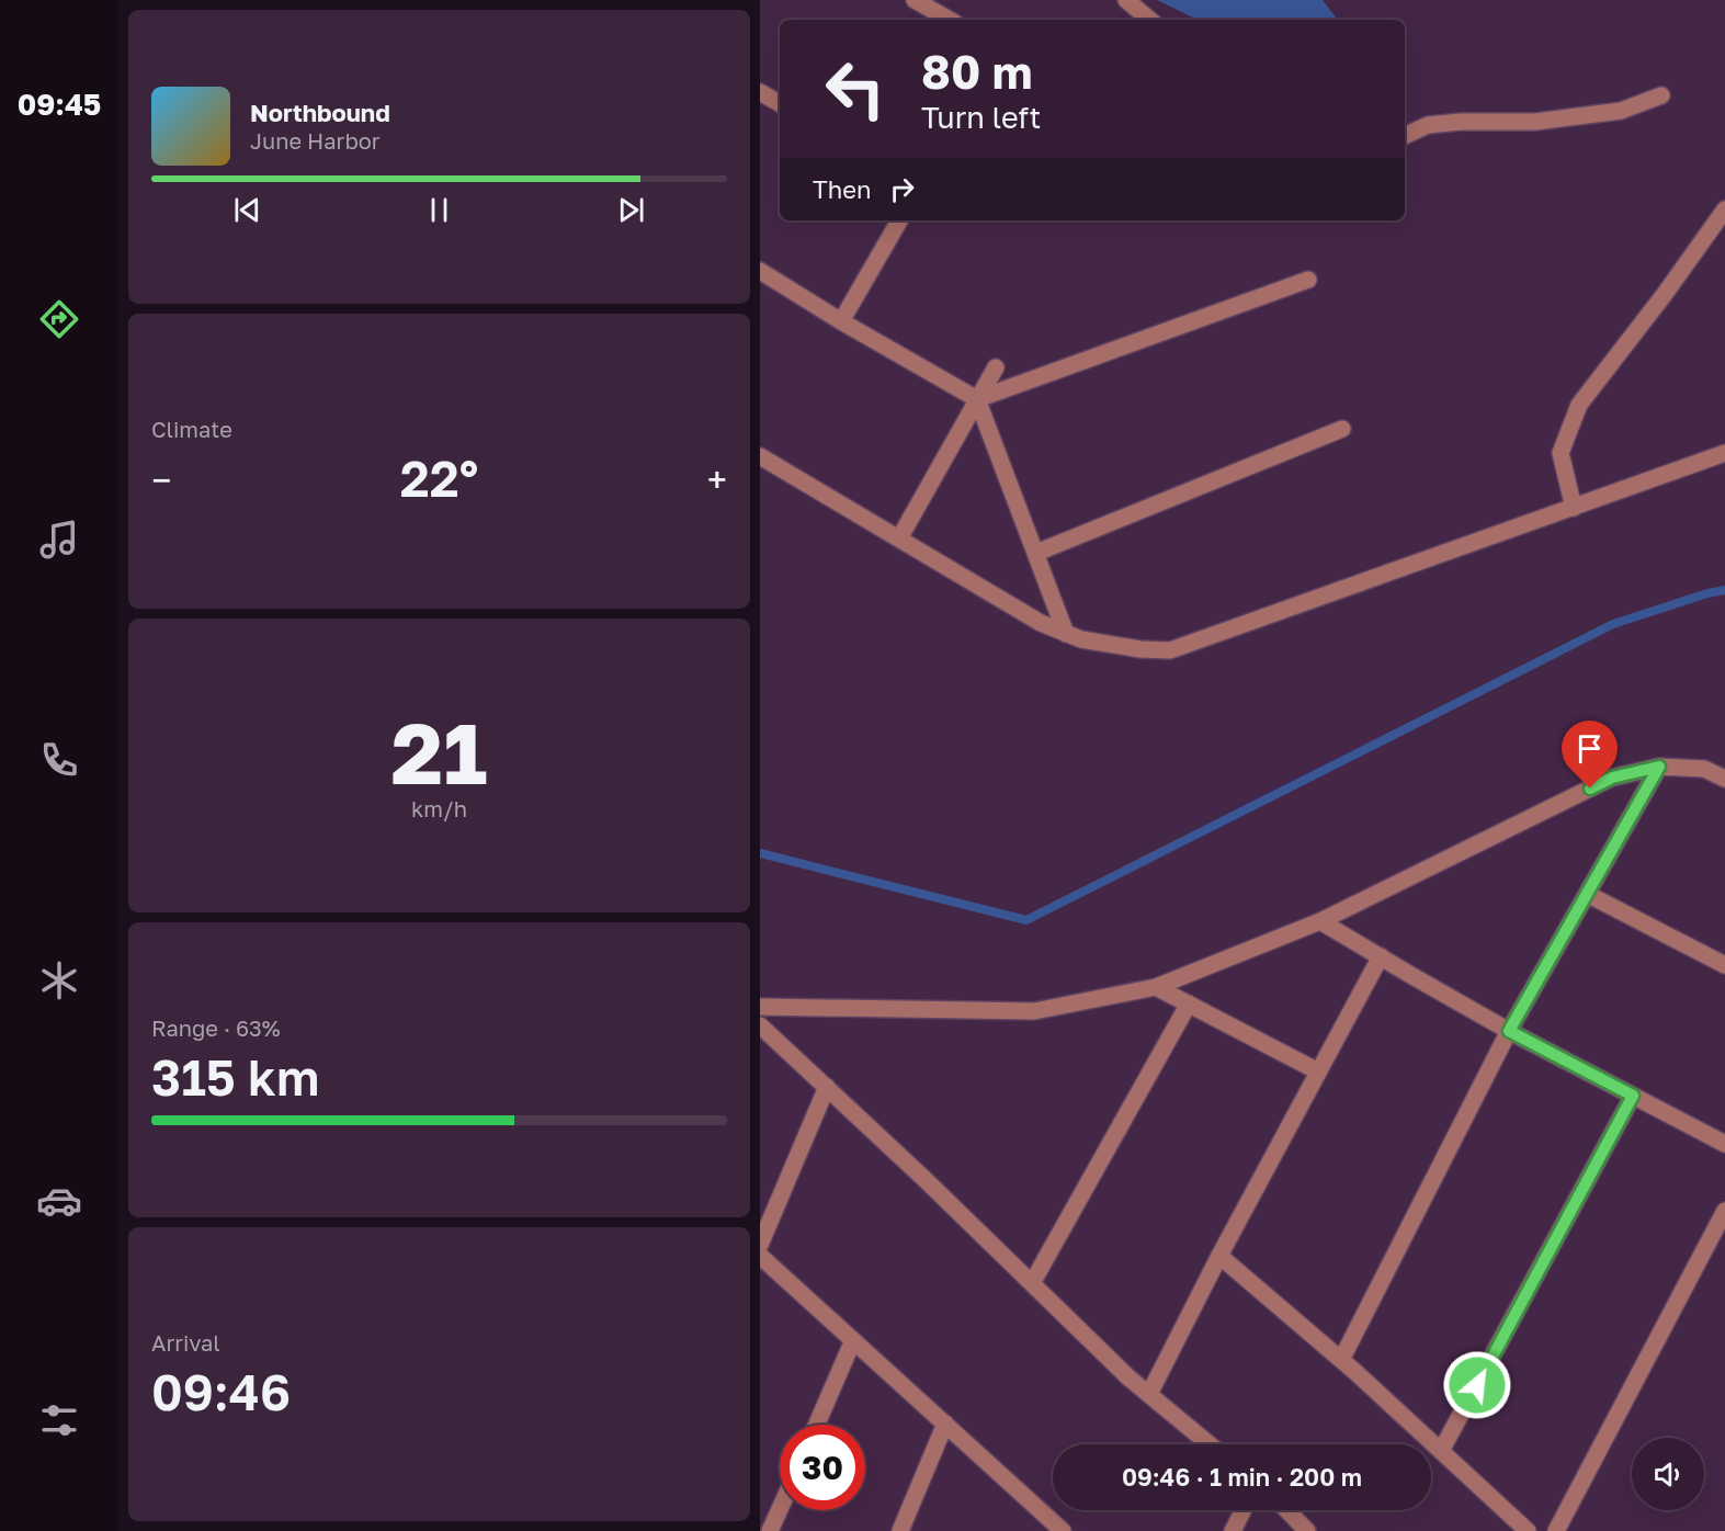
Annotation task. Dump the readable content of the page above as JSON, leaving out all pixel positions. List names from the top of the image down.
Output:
{
  "page": {
    "tabs": "09:45",
    "turn": ["80 m", "Turn left"],
    "song": ["Northbound", "June Harbor"],
    "then": "Then",
    "tile": [
      "Climate",
      ["21", "km/h"],
      ["Range · 63%", "315 km"],
      ["Arrival", "09:46"]
    ],
    "heat": ["−", "22°", "+"],
    "limit": "30",
    "trip": "09:46 · 1 min · 200 m"
  }
}
